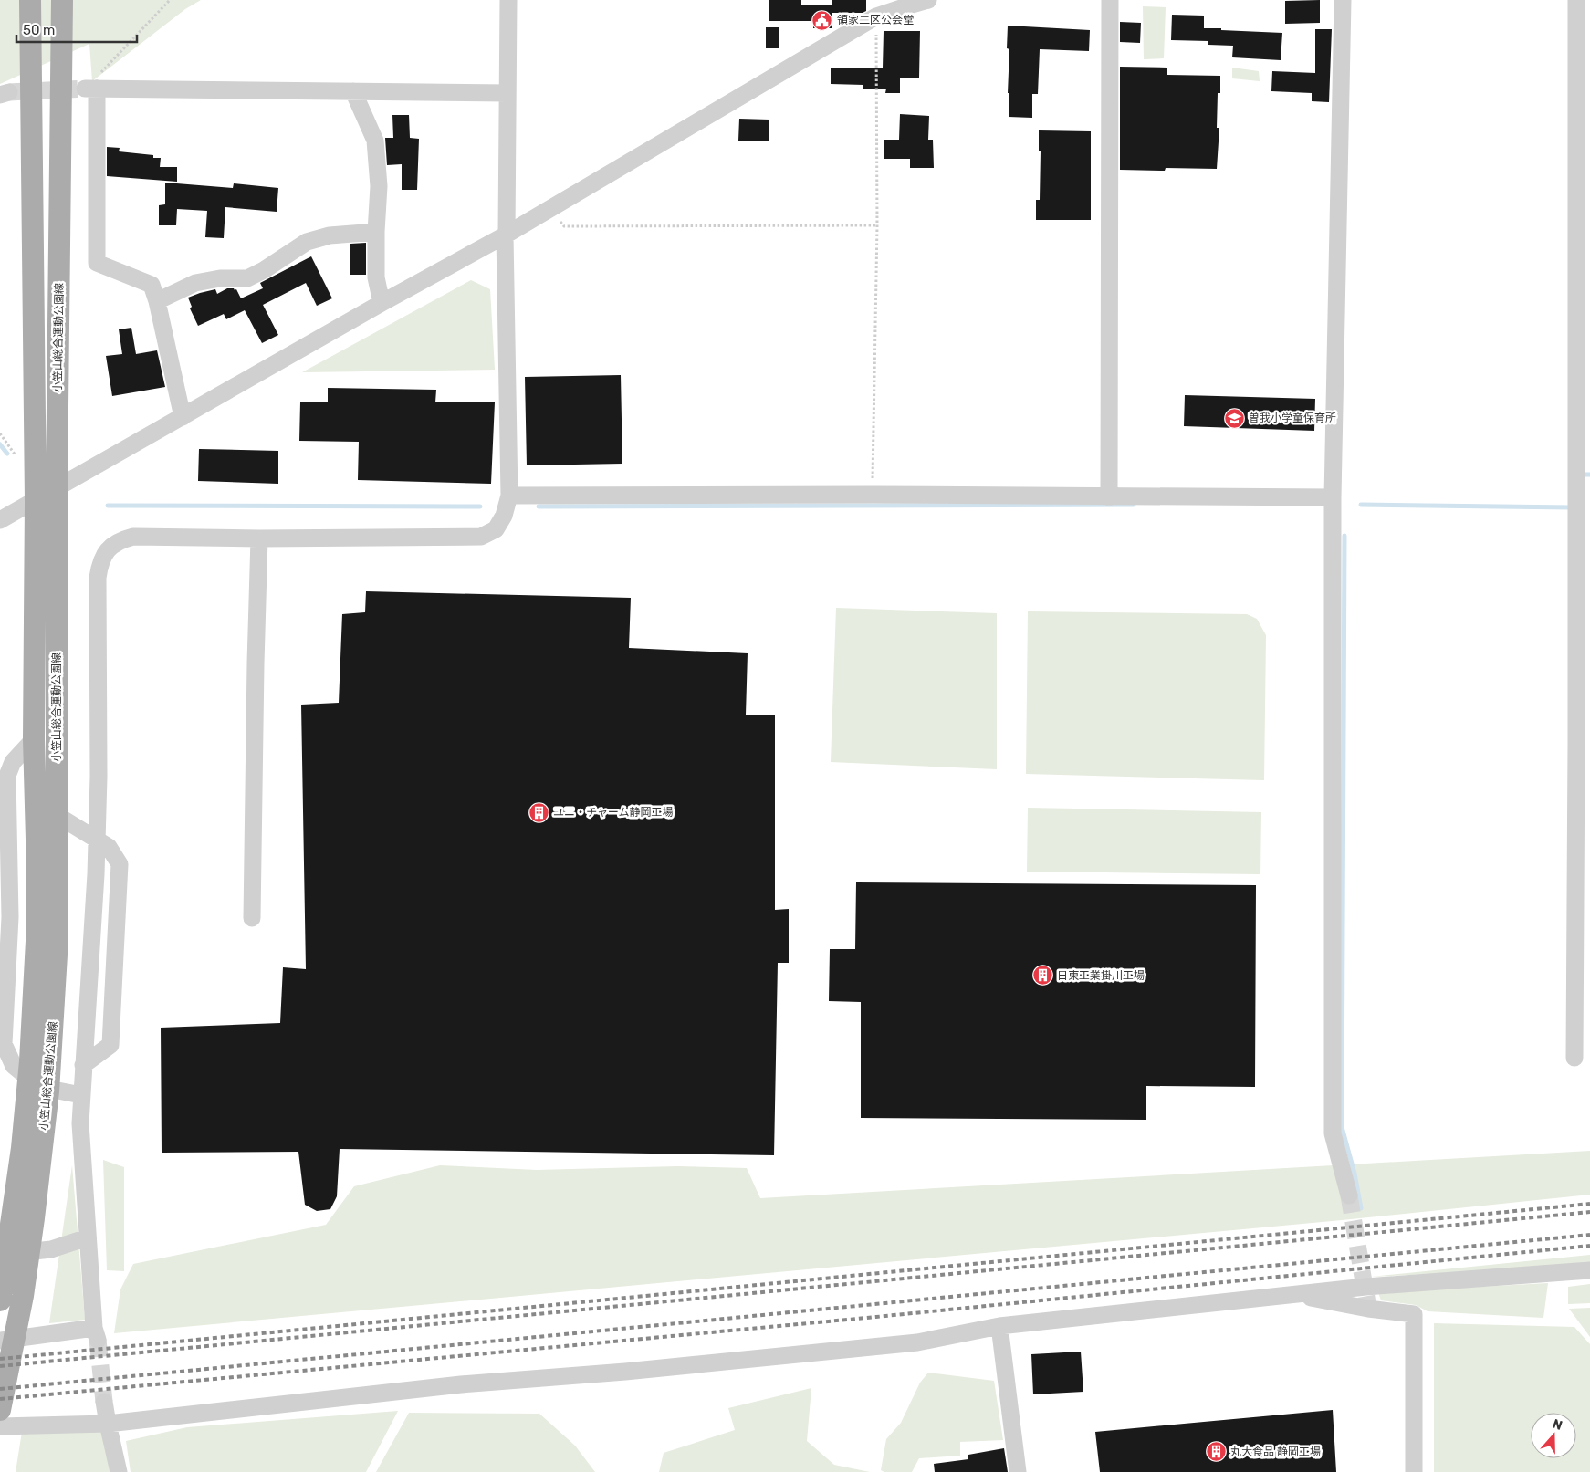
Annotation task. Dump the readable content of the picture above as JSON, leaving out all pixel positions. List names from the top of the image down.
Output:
{
  "streets": {
    "main road": ["小笠山総合運動公園線"]
  },
  "places": {
    "public building": ["領家二区公会堂"],
    "school or university": ["曽我小学童保育所"],
    "building": ["ユニ・チャーム静岡工場", "日東工業掛川工場", "丸大食品 静岡工場"]
  },
  "scale_bar": "50 m",
  "north": "top"
}
